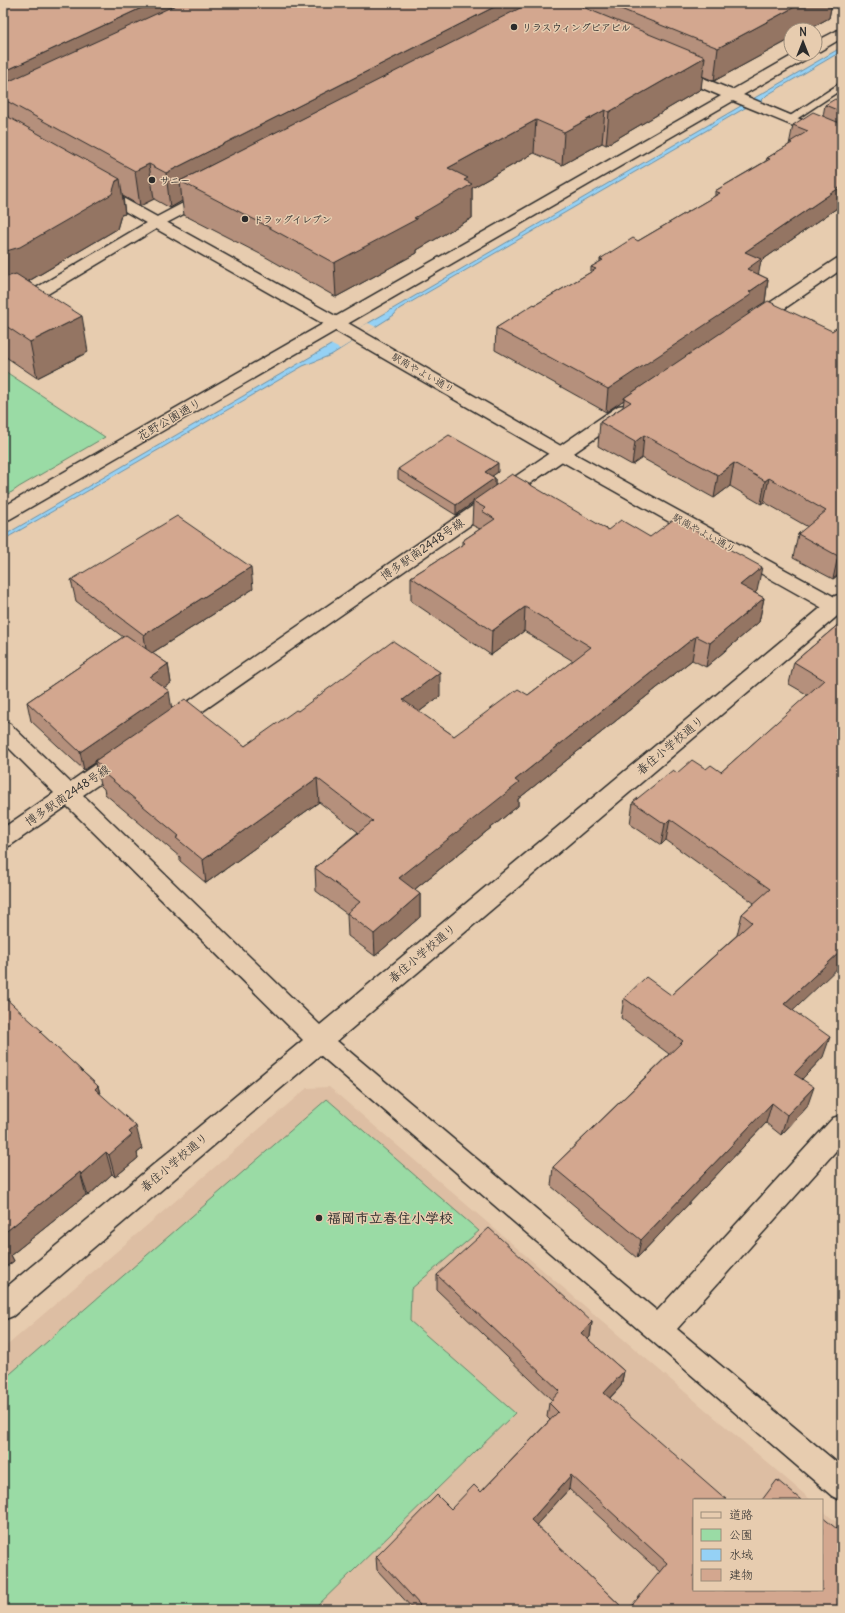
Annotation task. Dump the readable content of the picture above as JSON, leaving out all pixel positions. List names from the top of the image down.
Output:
{
  "streets": {
    "street": [
      "駅南やよい通り",
      "花野公園通り",
      "博多駅南2448号線",
      "春住小学校通り"
    ]
  },
  "crossings": [
    ["駅南やよい通り", "花野公園通り"],
    ["駅南やよい通り", "博多駅南2448号線"],
    ["駅南やよい通り", "春住小学校通り"]
  ],
  "places": [
    "リラスウィングピアビル",
    "サニー",
    "ドラッグイレブン",
    "福岡市立春住小学校"
  ],
  "legend": [
    "道路",
    "公園",
    "水域",
    "建物"
  ],
  "north": "top"
}
